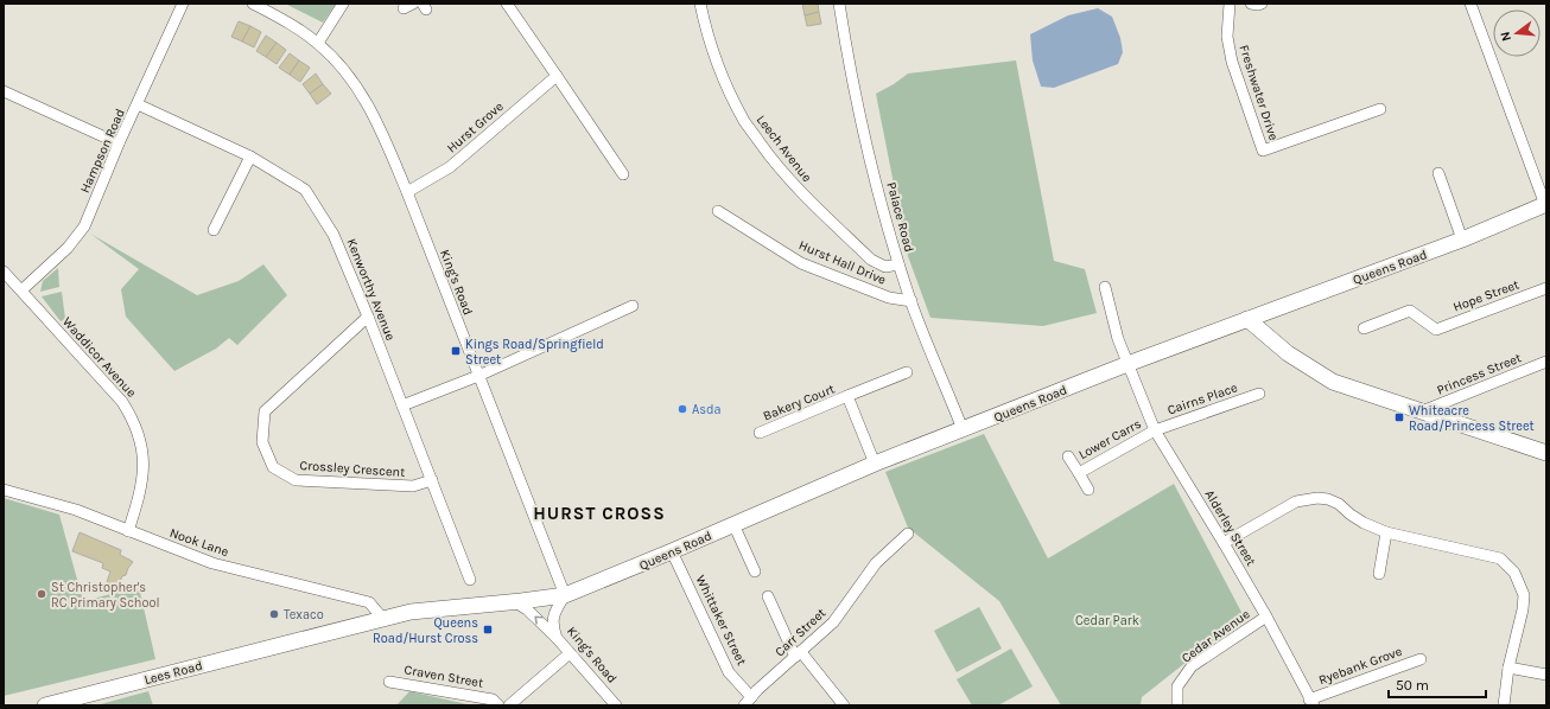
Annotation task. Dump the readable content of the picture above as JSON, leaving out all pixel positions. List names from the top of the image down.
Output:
{
  "streets": {
    "main road": ["Queens Road", "Lees Road"],
    "street": [
      "Freshwater Drive",
      "Hurst Grove",
      "Leech Avenue",
      "Hampson Road",
      "Palace Road",
      "Hurst Hall Drive",
      "King's Road",
      "Kenworthy Avenue",
      "Hope Street",
      "Waddicor Avenue",
      "Princess Street",
      "Cairns Place",
      "Bakery Court",
      "Lower Carrs",
      "Crossley Crescent",
      "Alderley Street",
      "Nook Lane",
      "Whittaker Street",
      "Carr Street",
      "Cedar Avenue",
      "Ryebank Grove",
      "Craven Street"
    ]
  },
  "crossings": [
    ["Hurst Grove", "King's Road"],
    ["Leech Avenue", "Palace Road"],
    ["Hampson Road", "Kenworthy Avenue"],
    ["Hampson Road", "Waddicor Avenue"],
    ["Palace Road", "Hurst Hall Drive"],
    ["Palace Road", "Queens Road"],
    ["Queens Road", "King's Road"],
    ["Queens Road", "Bakery Court"],
    ["Queens Road", "Alderley Street"],
    ["Queens Road", "Nook Lane"],
    ["Queens Road", "Whittaker Street"],
    ["Queens Road", "Lees Road"],
    ["Kenworthy Avenue", "Crossley Crescent"],
    ["Waddicor Avenue", "Nook Lane"],
    ["Cairns Place", "Lower Carrs"],
    ["Cairns Place", "Alderley Street"],
    ["Lower Carrs", "Alderley Street"],
    ["Alderley Street", "Cedar Avenue"],
    ["Alderley Street", "Ryebank Grove"],
    ["Nook Lane", "Lees Road"],
    ["Whittaker Street", "Carr Street"]
  ],
  "districts": ["HURST CROSS"],
  "parks": ["Cedar Park"],
  "places": {
    "transit": ["Kings Road/Springfield Street", "Whiteacre Road/Princess Street", "Queens Road/Hurst Cross"],
    "other": ["Asda", "St Christopher's RC Primary School", "Texaco"]
  },
  "scale_bar": "50 m",
  "north": "left"
}
